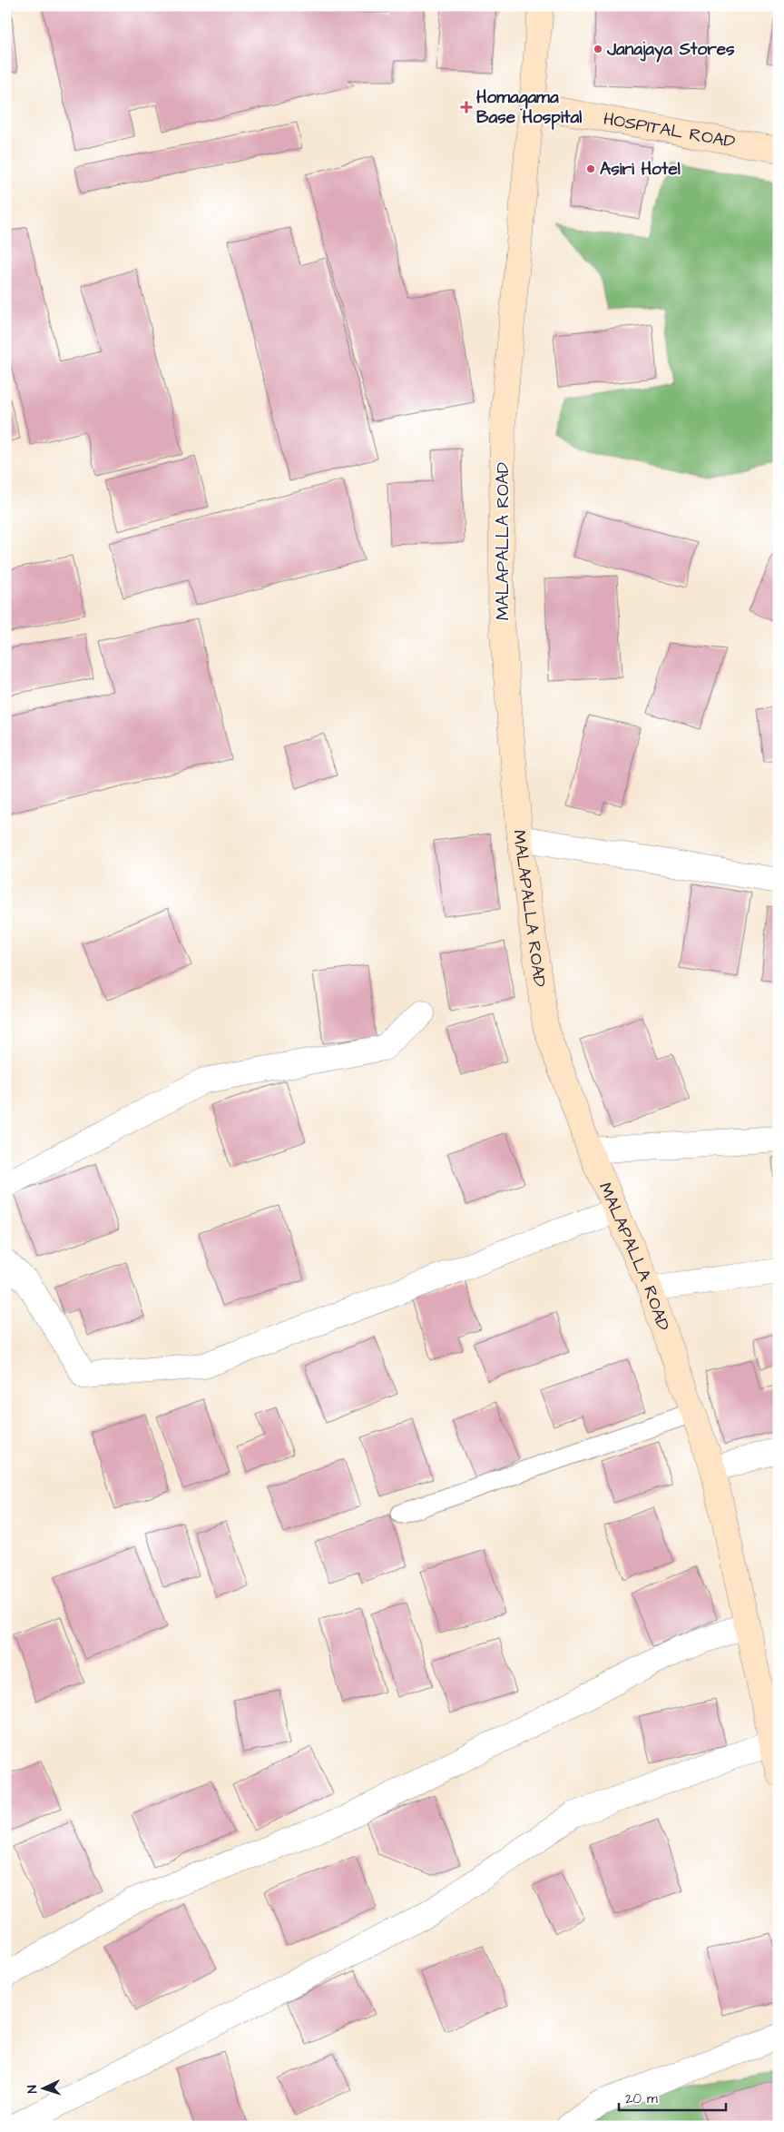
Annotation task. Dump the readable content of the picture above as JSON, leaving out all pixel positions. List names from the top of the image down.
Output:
{
  "streets": {
    "street": ["HOSPITAL ROAD", "MALAPALLA ROAD"]
  },
  "crossings": [
    ["HOSPITAL ROAD", "MALAPALLA ROAD"]
  ],
  "places": {
    "other": ["Janajaya Stores", "Asiri Hotel"],
    "health": ["Homagama Base Hospital"]
  },
  "scale_bar": "20 m",
  "north": "left"
}
